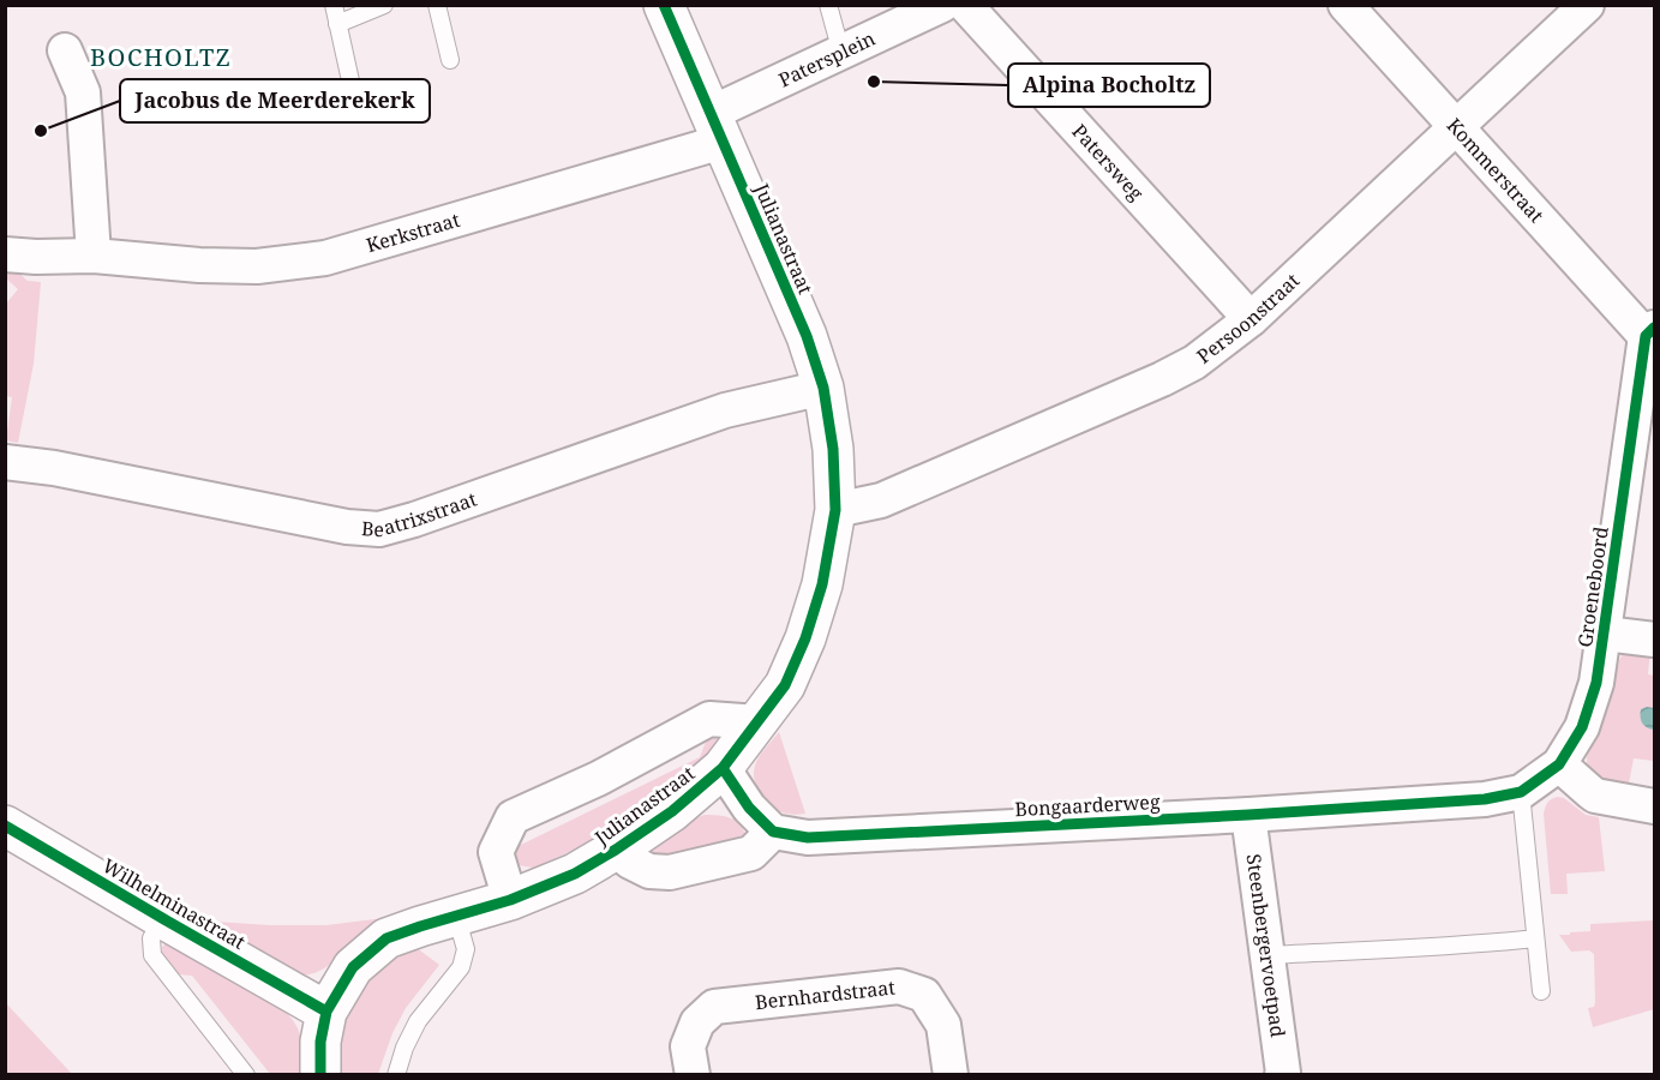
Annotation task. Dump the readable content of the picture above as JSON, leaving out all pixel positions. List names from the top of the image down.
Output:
{
  "streets": {
    "street": [
      "Patersplein",
      "Patersweg",
      "Kommerstraat",
      "Kerkstraat",
      "Julianastraat",
      "Persoonstraat",
      "Beatrixstraat",
      "Groeneboord",
      "Bongaarderweg",
      "Wilhelminastraat",
      "Steenbergervoetpad",
      "Bernhardstraat"
    ]
  },
  "crossings": [
    ["Patersplein", "Kerkstraat"],
    ["Patersplein", "Julianastraat"],
    ["Patersweg", "Persoonstraat"],
    ["Kommerstraat", "Persoonstraat"],
    ["Kommerstraat", "Groeneboord"],
    ["Kerkstraat", "Julianastraat"],
    ["Julianastraat", "Persoonstraat"],
    ["Julianastraat", "Beatrixstraat"],
    ["Julianastraat", "Bongaarderweg"],
    ["Julianastraat", "Wilhelminastraat"],
    ["Groeneboord", "Bongaarderweg"],
    ["Bongaarderweg", "Steenbergervoetpad"]
  ],
  "districts": ["BOCHOLTZ"],
  "places": ["Alpina Bocholtz", "Jacobus de Meerderekerk"]
}
